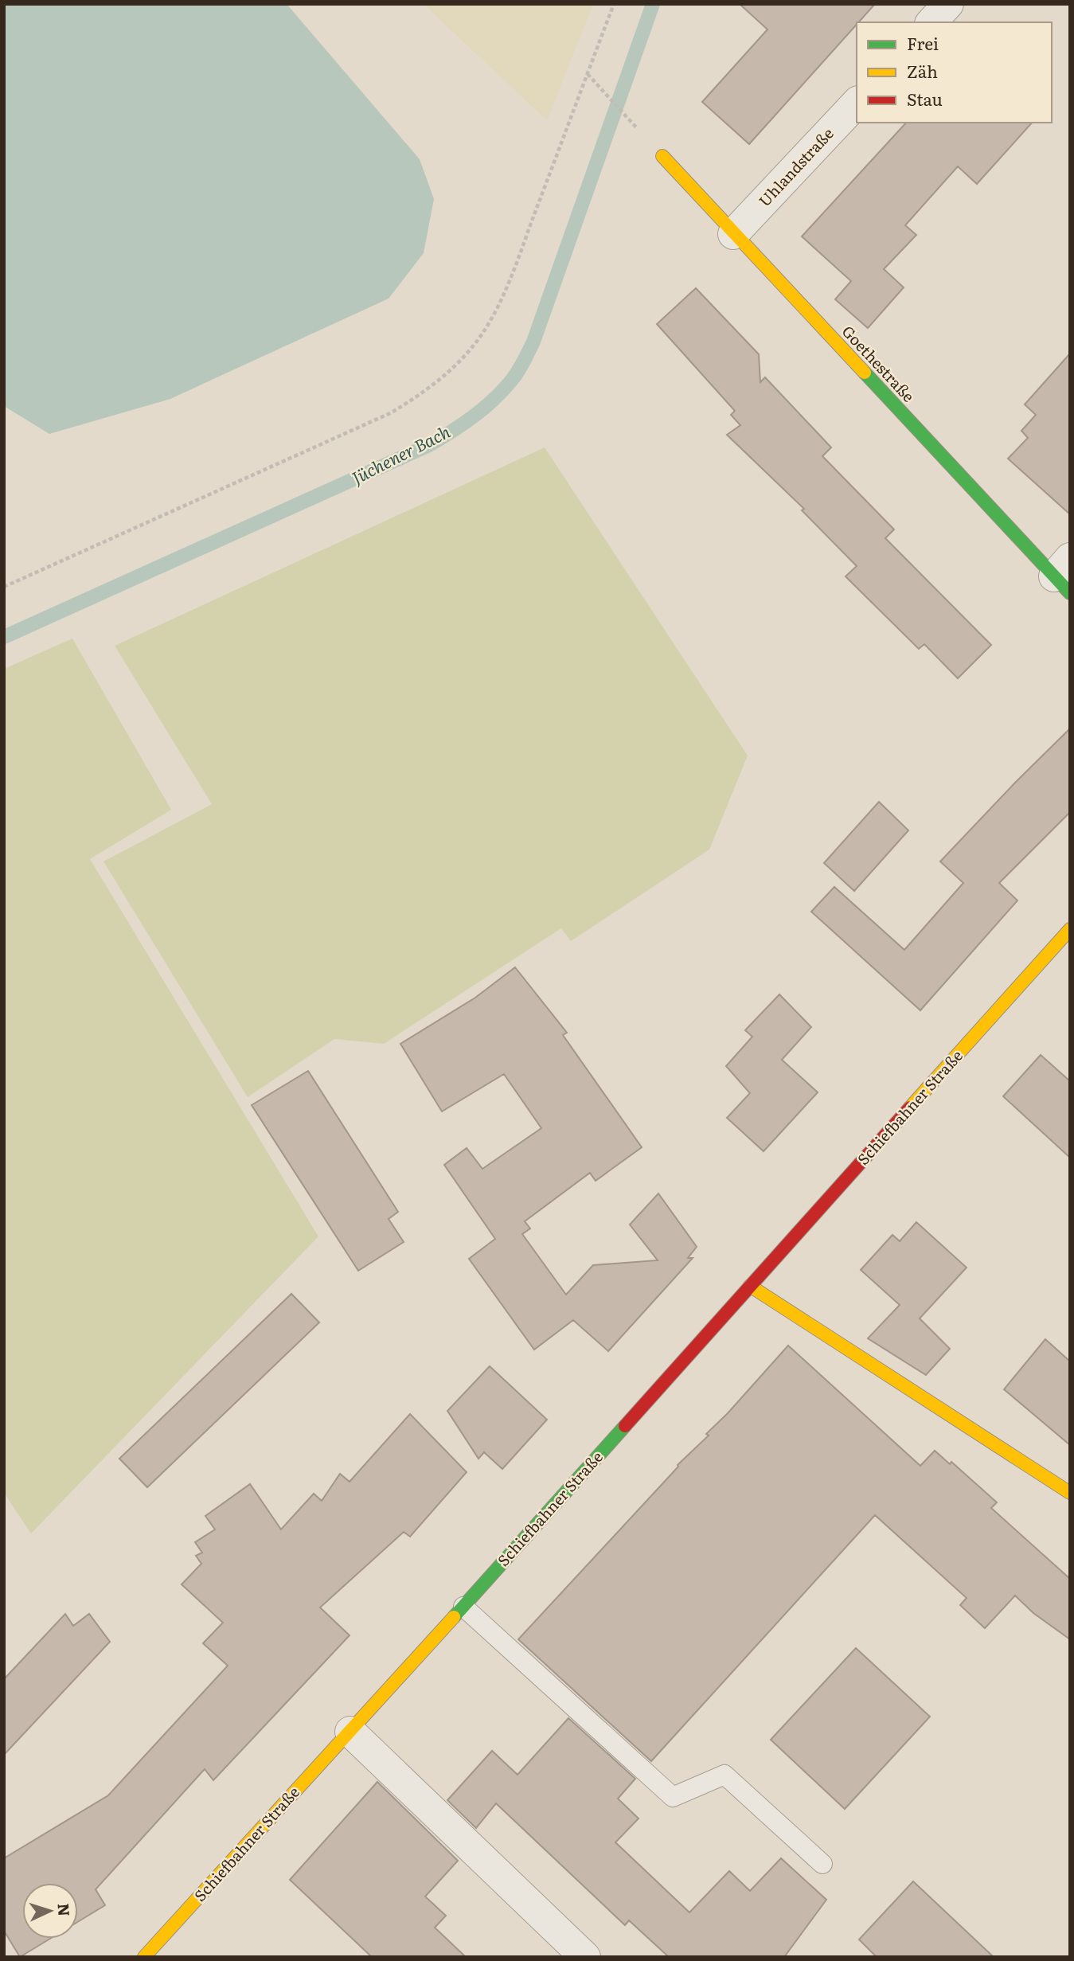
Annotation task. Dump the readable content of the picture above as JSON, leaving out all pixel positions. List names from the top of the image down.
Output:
{
  "streets": {
    "street": ["Uhlandstraße", "Goethestraße", "Schiefbahner Straße"]
  },
  "crossings": [
    ["Uhlandstraße", "Goethestraße"]
  ],
  "water": ["Jüchener Bach"],
  "legend": ["Frei", "Zäh", "Stau"],
  "north": "right"
}
